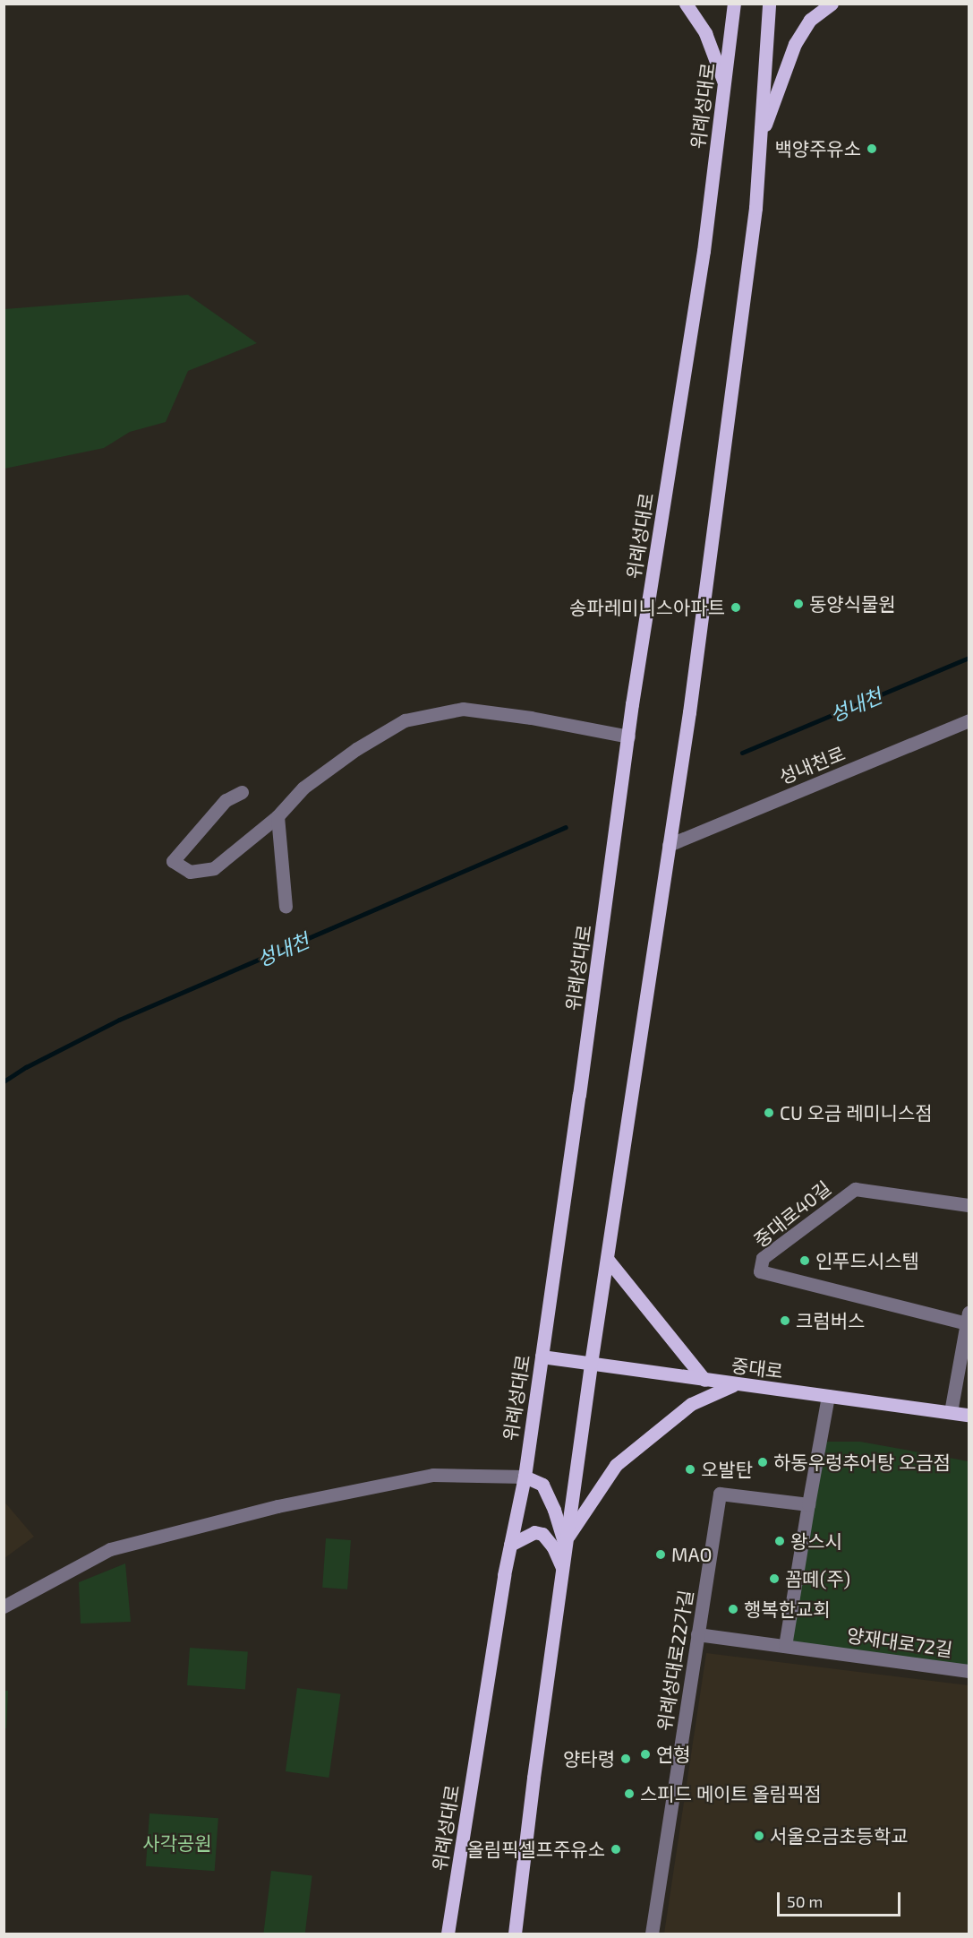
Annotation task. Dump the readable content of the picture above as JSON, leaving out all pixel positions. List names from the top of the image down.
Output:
{
  "streets": {
    "main road": ["위례성대로", "중대로"],
    "street": [
      "성내천로",
      "중대로40길",
      "양재대로72길",
      "위례성대로22가길"
    ]
  },
  "crossings": [
    ["위례성대로", "중대로"],
    ["중대로40길", "중대로"],
    ["양재대로72길", "위례성대로22가길"]
  ],
  "water": ["성내천"],
  "parks": ["사각공원"],
  "places": [
    "백양주유소",
    "동양식물원",
    "송파레미니스아파트",
    "CU 오금 레미니스점",
    "인푸드시스템",
    "크럼버스",
    "하동우렁추어탕 오금점",
    "오발탄",
    "왕스시",
    "MAO",
    "꼼떼(주)",
    "행복한교회",
    "연형",
    "양타령",
    "스피드 메이트 올림픽점",
    "서울오금초등학교",
    "올림픽셀프주유소"
  ],
  "scale_bar": "50 m"
}
